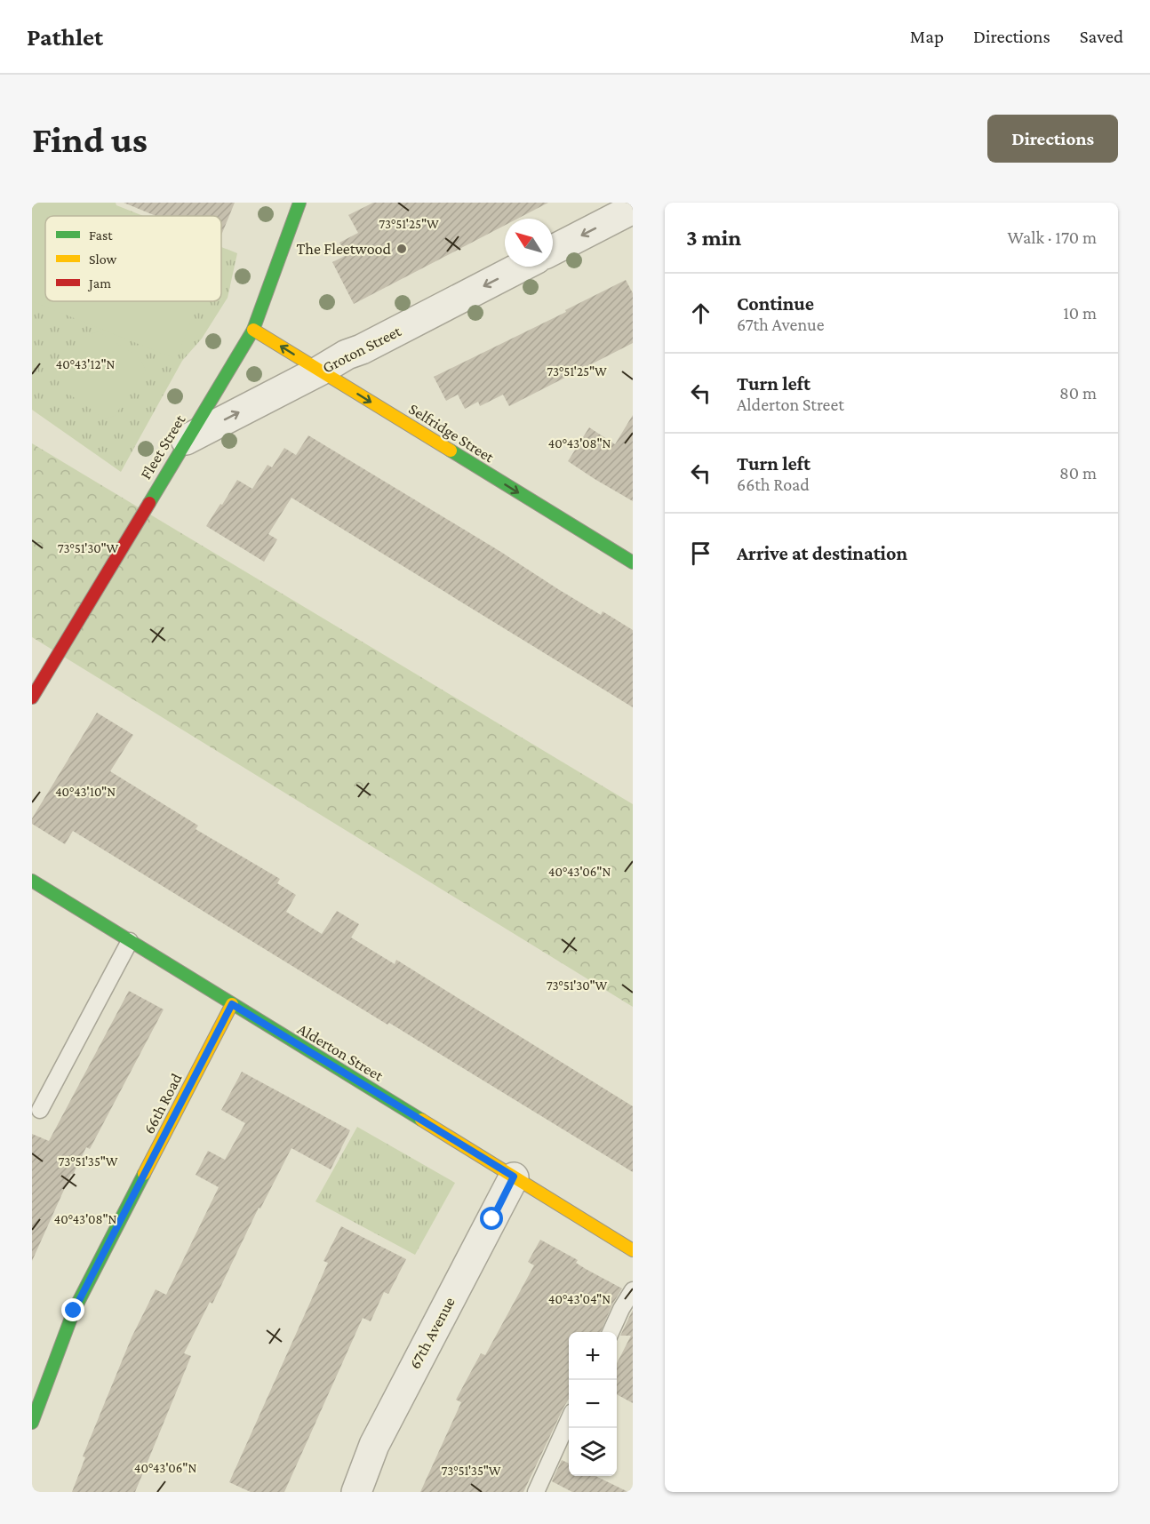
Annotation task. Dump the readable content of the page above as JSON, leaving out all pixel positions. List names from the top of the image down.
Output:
{
  "streets": {
    "street": [
      "Groton Street",
      "Selfridge Street",
      "Fleet Street",
      "Alderton Street",
      "66th Road",
      "67th Avenue"
    ]
  },
  "crossings": [
    ["Groton Street", "Selfridge Street"],
    ["Groton Street", "Fleet Street"],
    ["Selfridge Street", "Fleet Street"],
    ["Alderton Street", "66th Road"],
    ["Alderton Street", "67th Avenue"]
  ],
  "places": ["The Fleetwood"],
  "legend": ["Fast", "Slow", "Jam"],
  "north": "top left",
  "page": {
    "header": "Pathlet",
    "nav": ["Map", "Directions", "Saved"],
    "buttons": "Directions",
    "title": "Find us",
    "heading": ["3 min", "Walk · 170 m"],
    "list": [
      ["Continue", "67th Avenue", "10 m"],
      ["Turn left", "Alderton Street", "80 m"],
      ["Turn left", "66th Road", "80 m"],
      "Arrive at destination"
    ],
    "map_buttons": ["+", "−"]
  },
  "coordinates": [
    "73°51'25\"W",
    "40°43'12\"N",
    "40°43'08\"N",
    "73°51'30\"W",
    "40°43'10\"N",
    "40°43'06\"N",
    "73°51'35\"W",
    "40°43'04\"N"
  ]
}
